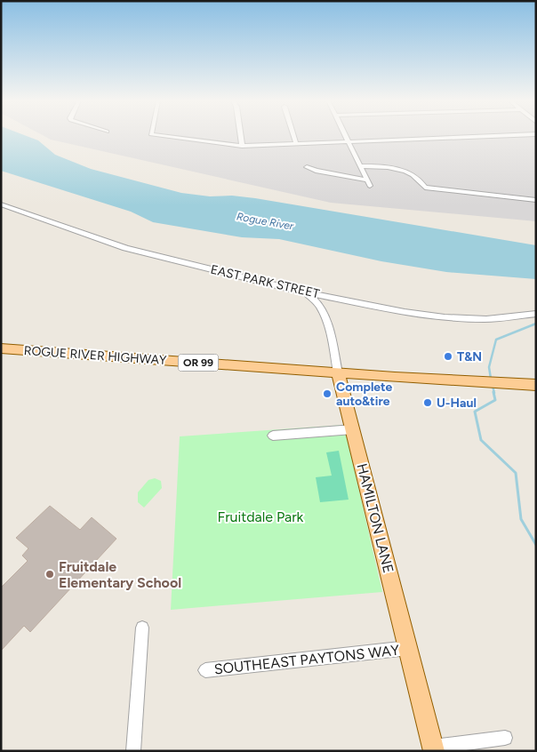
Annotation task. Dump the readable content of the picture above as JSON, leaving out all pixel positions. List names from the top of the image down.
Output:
{
  "streets": {
    "main road": ["ROGUE RIVER HIGHWAY", "OR 99", "HAMILTON LANE"],
    "street": ["EAST PARK STREET", "SOUTHEAST PAYTONS WAY"]
  },
  "crossings": [
    ["EAST PARK STREET", "HAMILTON LANE"],
    ["ROGUE RIVER HIGHWAY", "HAMILTON LANE"],
    ["HAMILTON LANE", "SOUTHEAST PAYTONS WAY"]
  ],
  "water": ["Rogue River"],
  "parks": ["Fruitdale Park"],
  "places": [
    "T&N",
    "Complete auto&tire",
    "U-Haul",
    "Fruitdale Elementary School"
  ]
}
